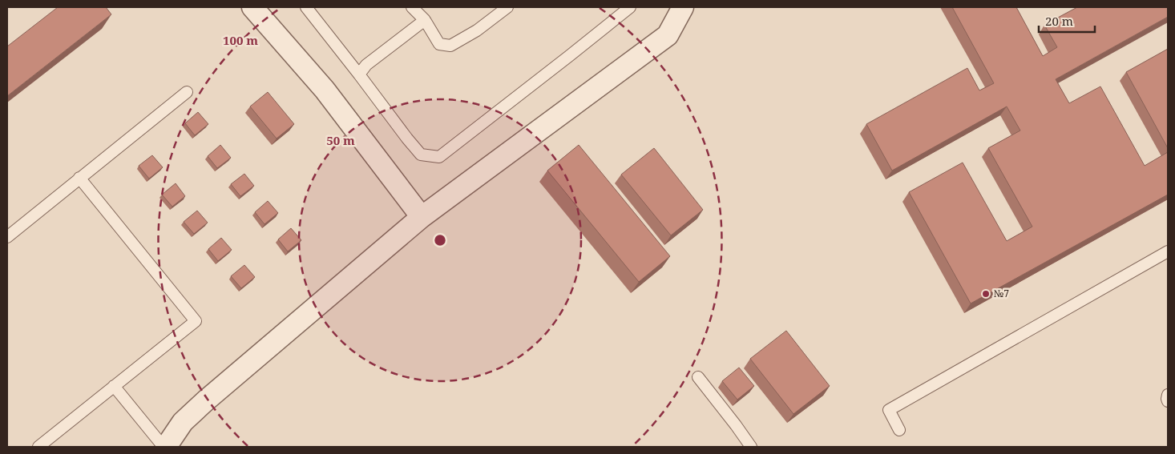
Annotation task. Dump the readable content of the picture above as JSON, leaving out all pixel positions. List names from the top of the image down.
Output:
{
  "places": ["№7"],
  "scale_bar": "20 m",
  "rings": ["100 m", "50 m"]
}
